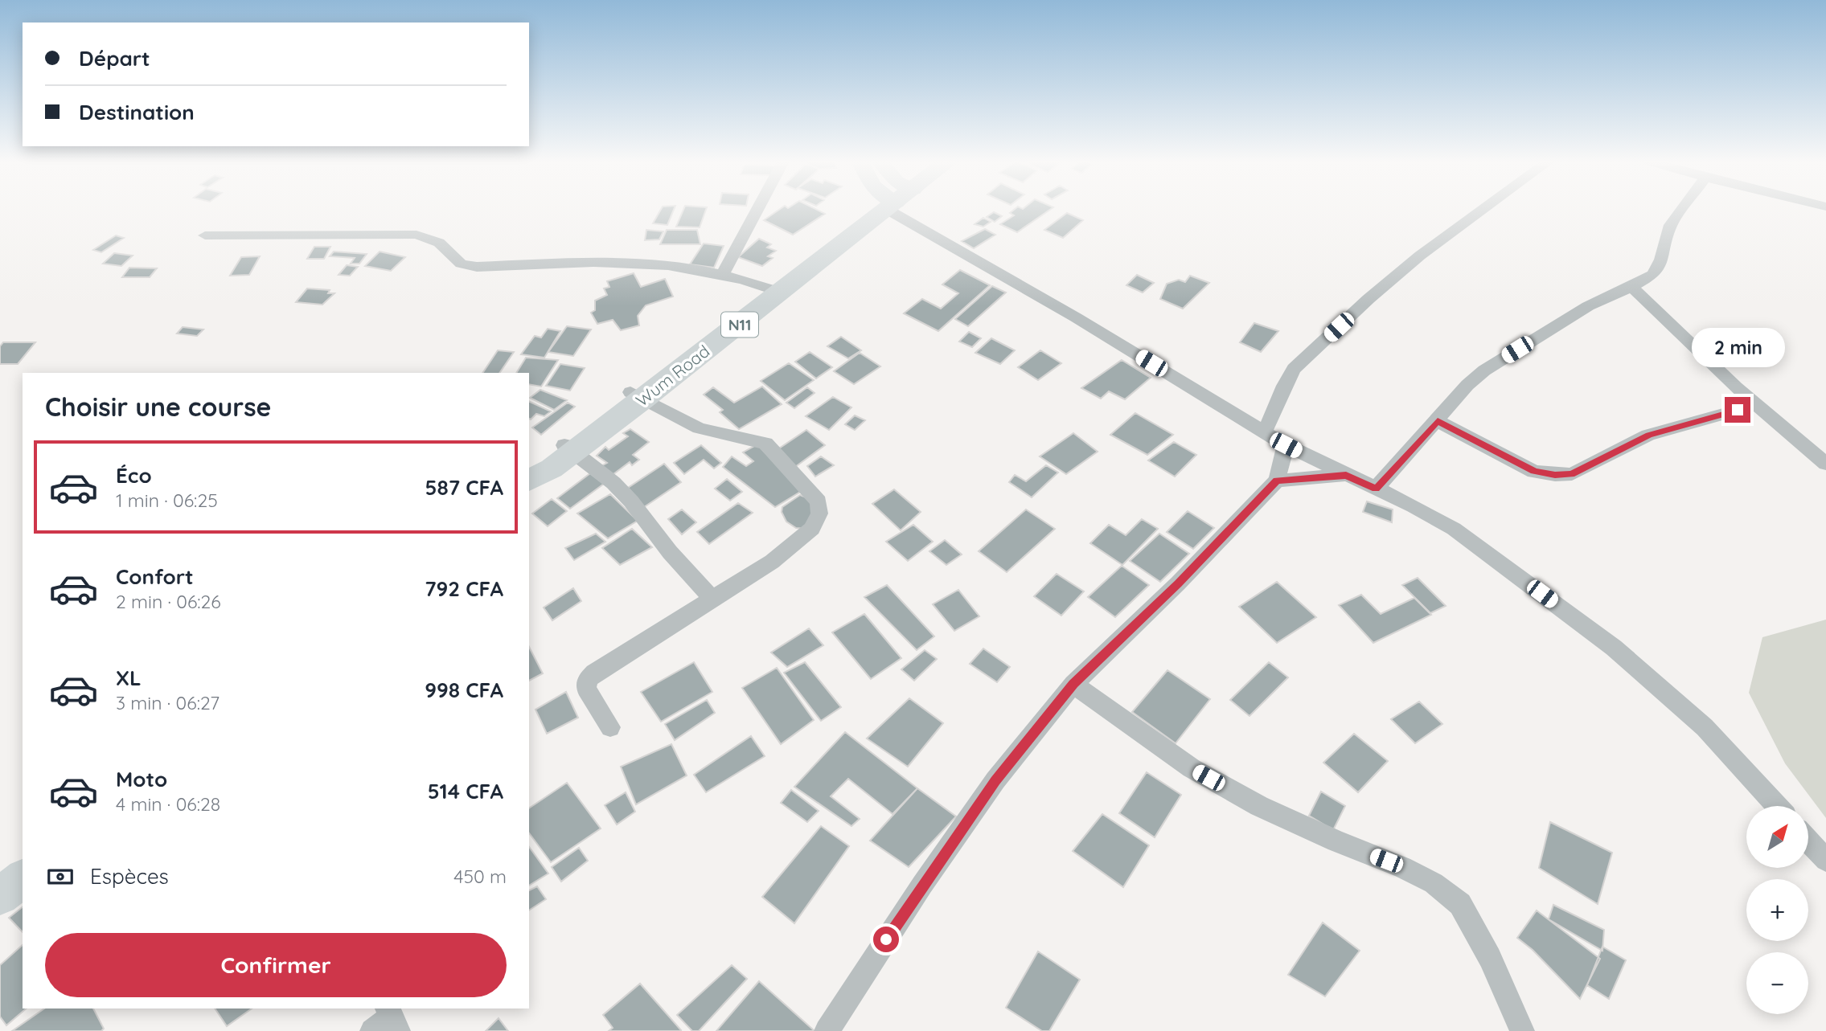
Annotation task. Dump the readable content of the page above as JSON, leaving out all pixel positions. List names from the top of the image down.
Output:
{
  "streets": {
    "highway": ["N11", "Wum Road"]
  },
  "north": "top right",
  "page": {
    "banner": ["Départ", "Destination"],
    "bubble": "2 min",
    "heading": "Choisir une course",
    "list": [
      {
        "name": "Éco",
        "note": "1 min · 06:25",
        "value": "587 CFA"
      },
      {
        "name": "Confort",
        "note": "2 min · 06:26",
        "value": "792 CFA"
      },
      {
        "name": "XL",
        "note": "3 min · 06:27",
        "value": "998 CFA"
      },
      {
        "name": "Moto",
        "note": "4 min · 06:28",
        "value": "514 CFA"
      }
    ],
    "map_buttons": ["+", "−"],
    "pay": ["Espèces", "450 m"],
    "buttons": "Confirmer"
  }
}
